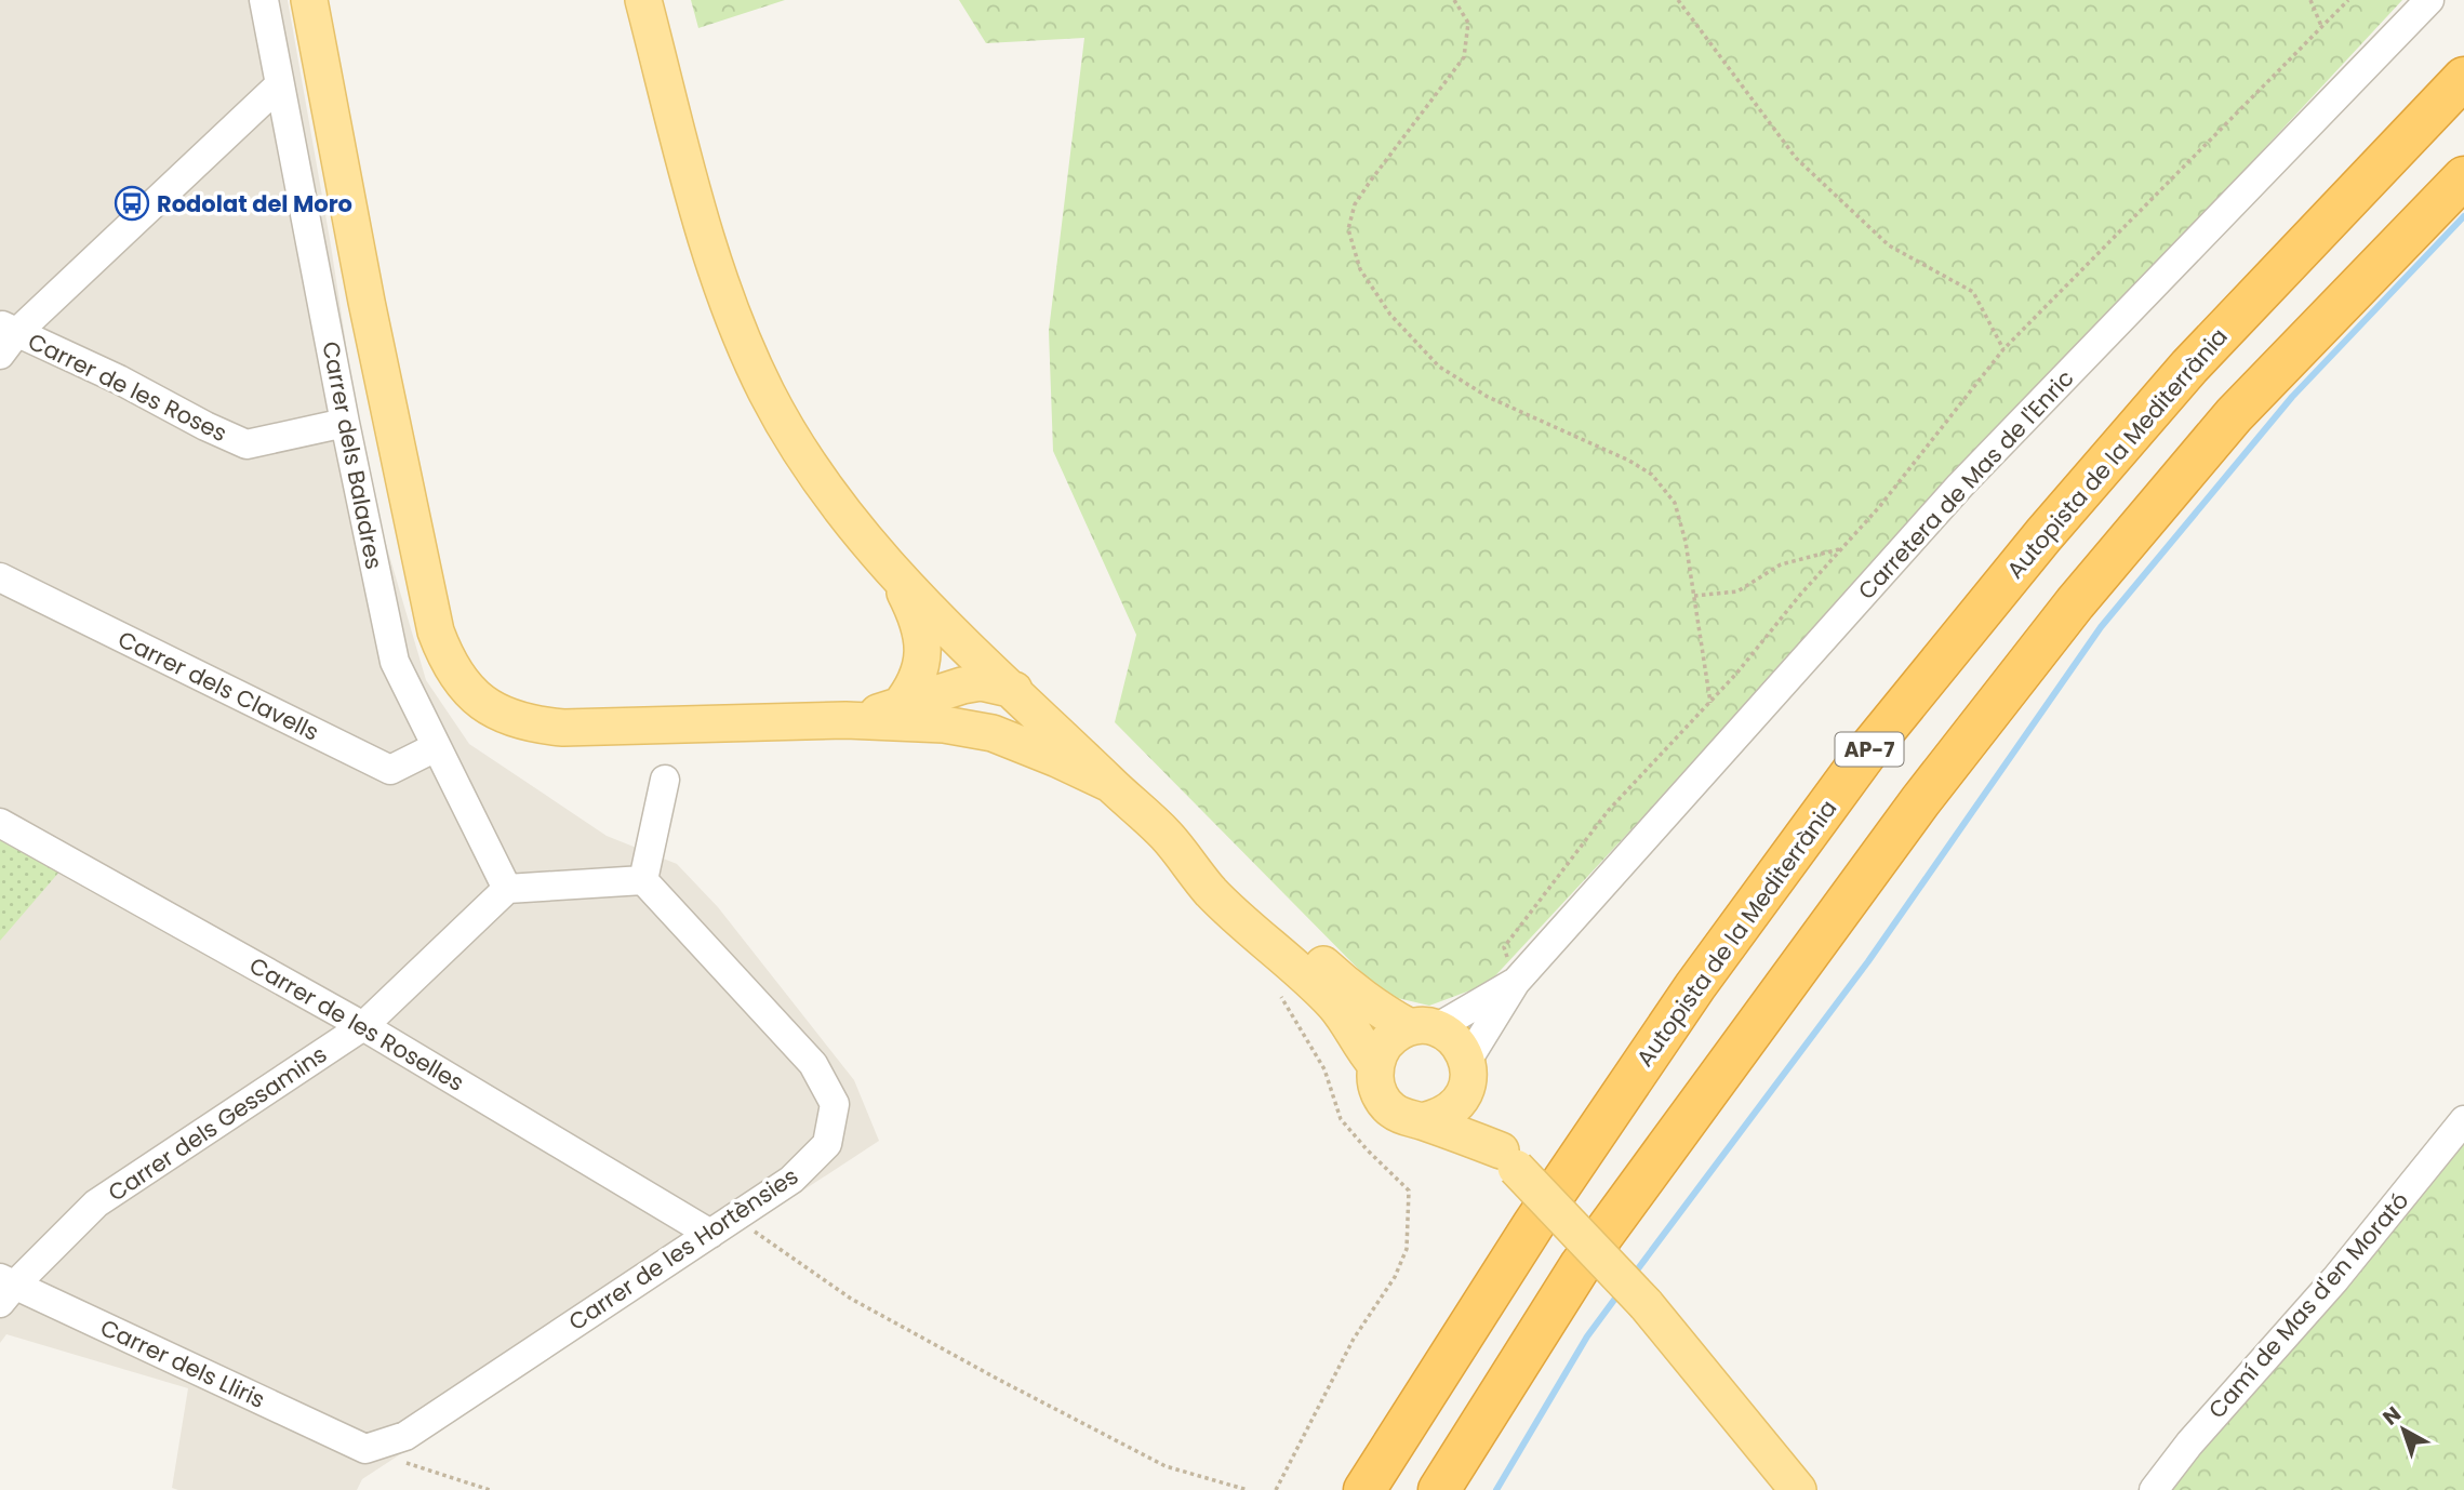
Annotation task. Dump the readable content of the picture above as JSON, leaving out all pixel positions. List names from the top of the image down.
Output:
{
  "streets": {
    "highway": ["Autopista de la Mediterrània", "AP-7"],
    "street": [
      "Carrer de les Roses",
      "Carrer dels Baladres",
      "Carretera de Mas de l'Enric",
      "Carrer dels Clavells",
      "Carrer de les Roselles",
      "Carrer dels Gessamins",
      "Carrer de les Hortènsies",
      "Camí de Mas d'en Morató",
      "Carrer dels Lliris"
    ]
  },
  "crossings": [
    ["Carrer de les Roses", "Carrer dels Baladres"],
    ["Carrer dels Baladres", "Carrer dels Clavells"],
    ["Carrer dels Baladres", "Carrer dels Gessamins"],
    ["Carrer de les Roselles", "Carrer dels Gessamins"],
    ["Carrer de les Roselles", "Carrer de les Hortènsies"],
    ["Carrer dels Gessamins", "Carrer dels Lliris"],
    ["Carrer de les Hortènsies", "Carrer dels Lliris"]
  ],
  "places": {
    "bus stop": ["Rodolat del Moro"]
  },
  "north": "top left"
}
